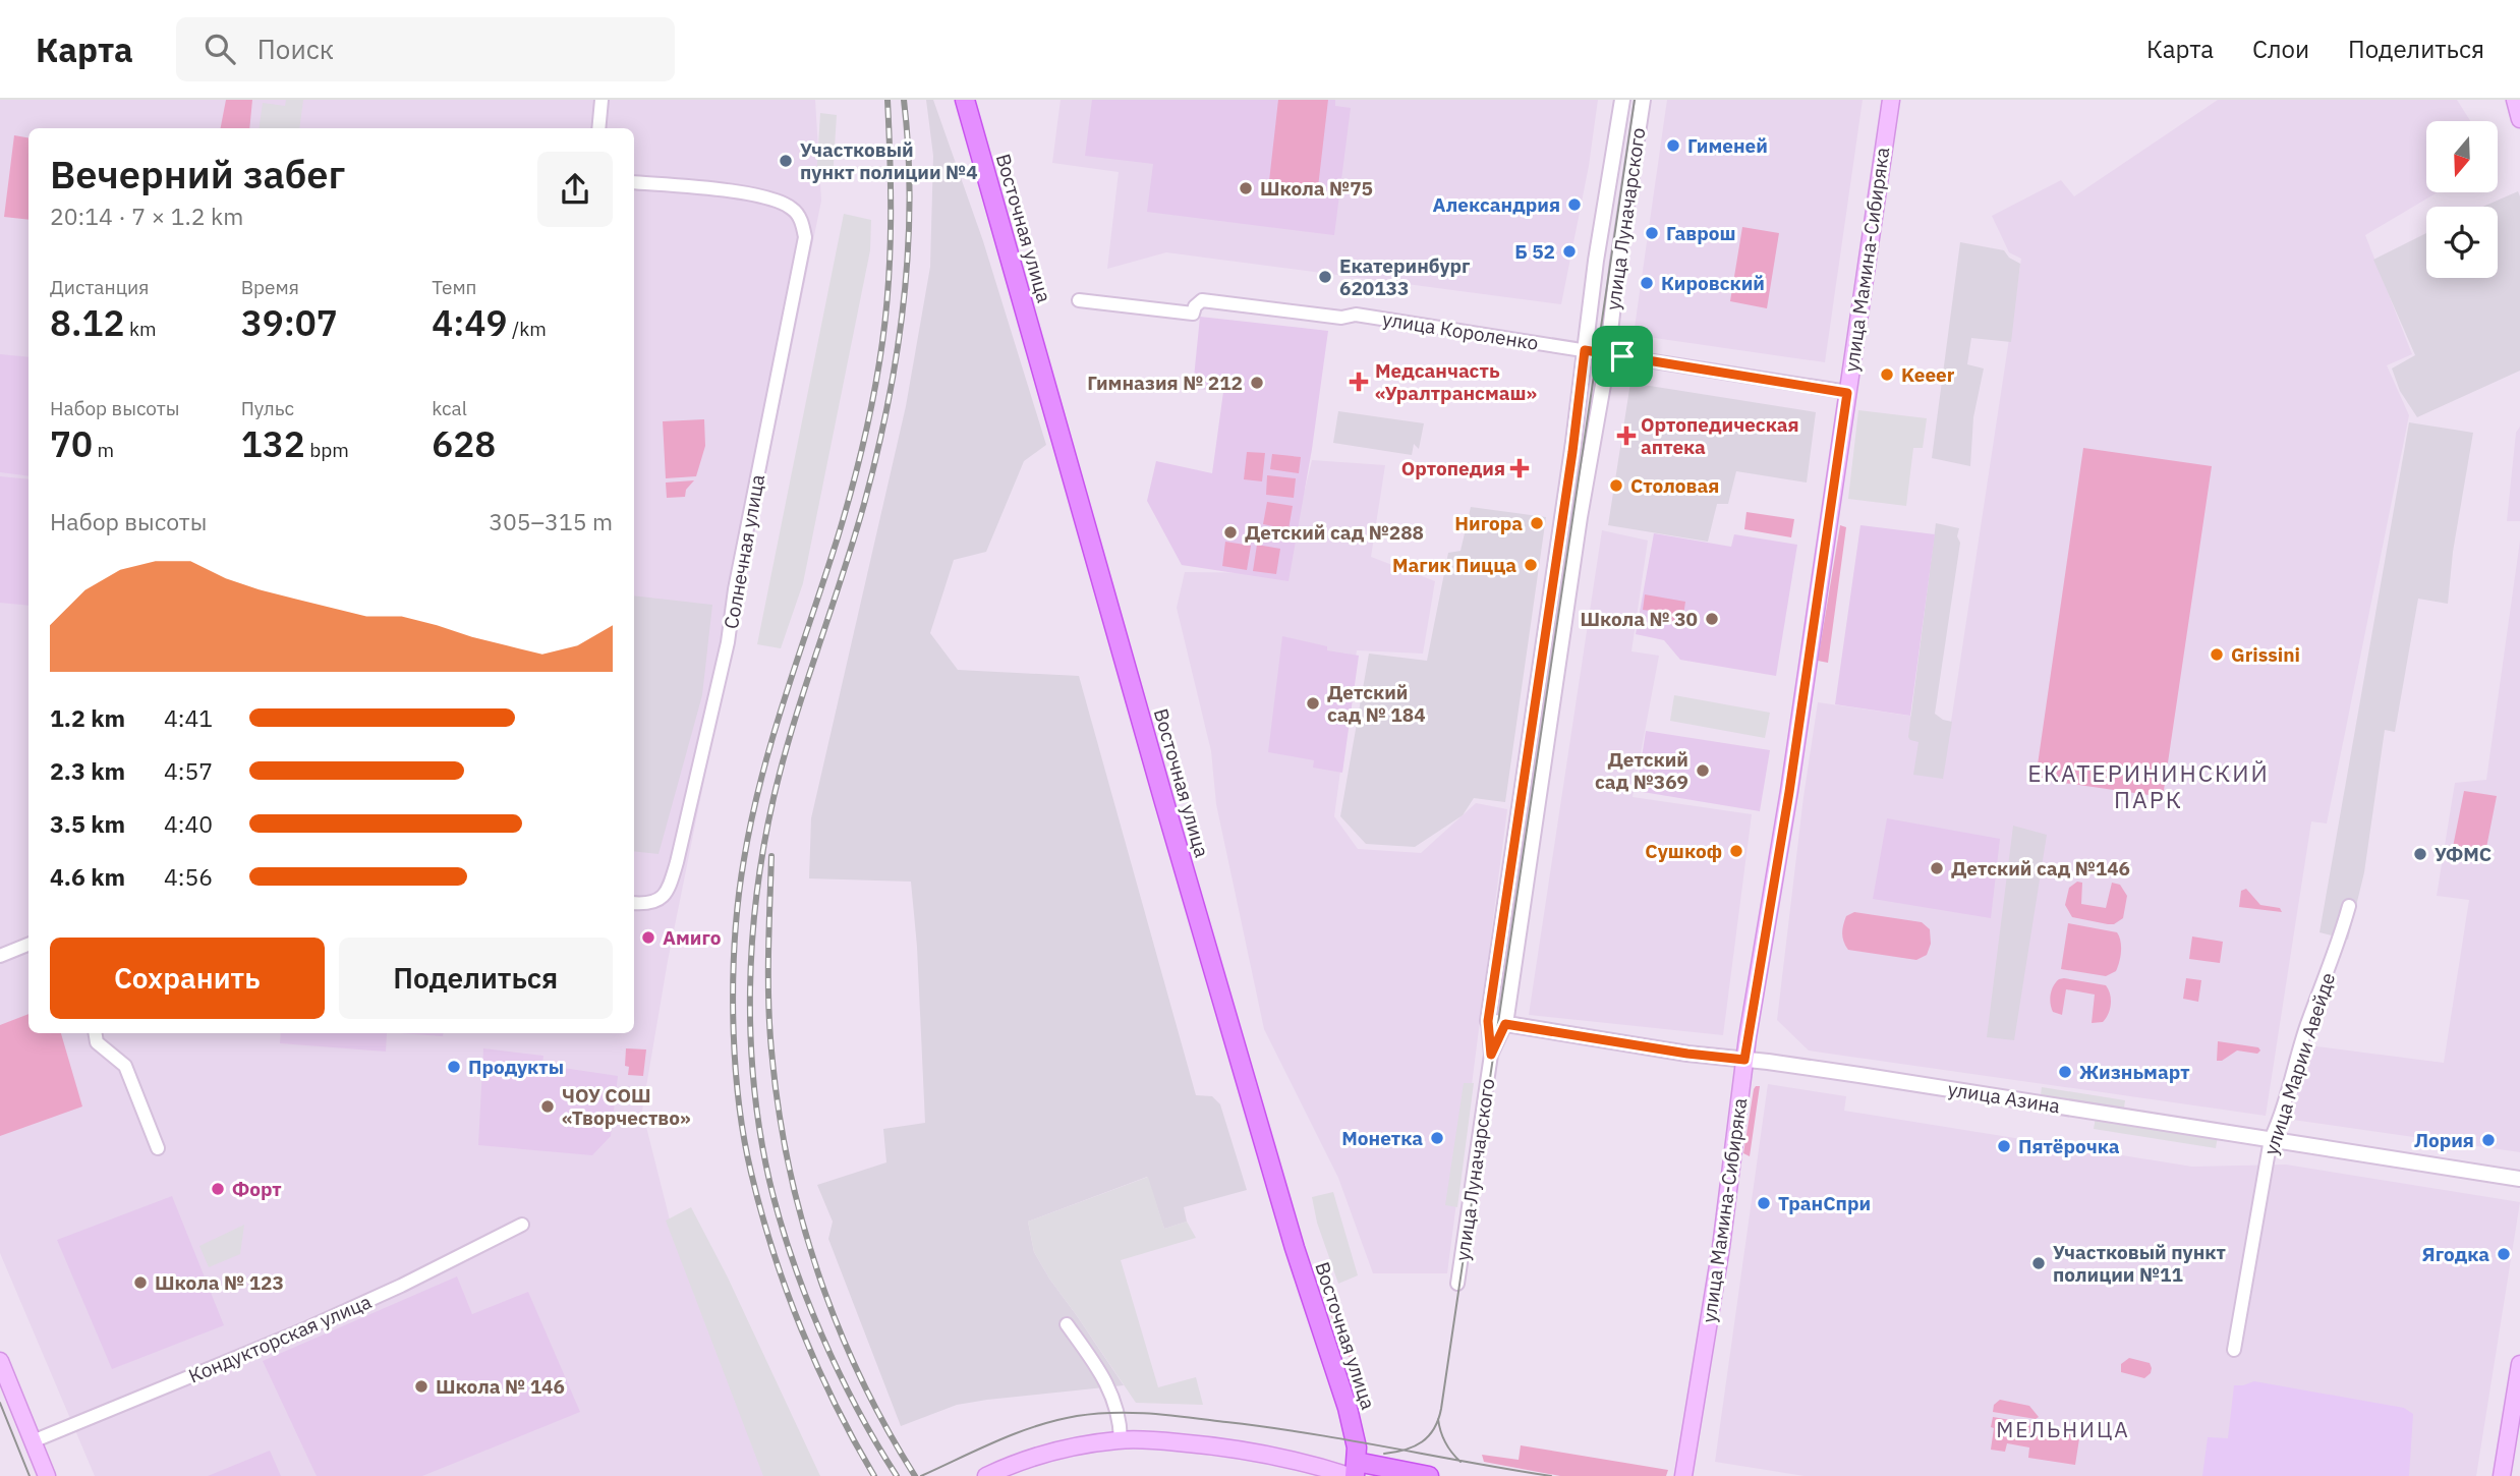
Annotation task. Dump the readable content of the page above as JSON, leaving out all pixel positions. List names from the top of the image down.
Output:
{
  "streets": {
    "main road": ["Восточная улица", "улица Мамина-Сибиряка"],
    "street": [
      "улица Луначарского",
      "улица Короленко",
      "Солнечная улица",
      "улица Марии Авейде",
      "улица Азина",
      "Кондукторская улица"
    ]
  },
  "crossings": [
    ["улица Луначарского", "улица Короленко"],
    ["улица Луначарского", "улица Азина"],
    ["улица Мамина-Сибиряка", "улица Короленко"],
    ["улица Мамина-Сибиряка", "улица Азина"],
    ["улица Марии Авейде", "улица Азина"]
  ],
  "districts": ["ЕКАТЕРИНИНСКИЙ ПАРК", "МЕЛЬНИЦА"],
  "places": {
    "other": [
      "Гименей",
      "Участковый пункт полиции №4",
      "Школа №75",
      "Александрия",
      "Гаврош",
      "Б 52",
      "Екатеринбург 620133",
      "Кировский",
      "Keeer",
      "Гимназия № 212",
      "Столовая",
      "Нигора",
      "Детский сад №288",
      "Магик Пицца",
      "Школа № 30",
      "Grissini",
      "Детский сад № 184",
      "Детский сад №369",
      "Сушкоф",
      "УФМС",
      "Детский сад №146",
      "Амиго",
      "Продукты",
      "Жизньмарт",
      "ЧОУ СОШ «Творчество»",
      "Монетка",
      "Лория",
      "Пятёрочка",
      "Форт",
      "ТранСпри",
      "Ягодка",
      "Участковый пункт полиции №11",
      "Школа № 123",
      "Школа № 146"
    ],
    "health": ["Медсанчасть «Уралтрансмаш»", "Ортопедическая аптека", "Ортопедия"]
  },
  "north": "bottom",
  "page": {
    "header": "Карта",
    "search": "Поиск",
    "nav": ["Карта", "Слои", "Поделиться"],
    "heading": ["Вечерний забег", "20:14 · 7 × 1.2 km"],
    "stats": [
      ["Дистанция", "8.12 km"],
      ["Время", "39:07"],
      ["Темп", "4:49 /km"],
      ["Набор высоты", "70 m"],
      ["Пульс", "132 bpm"],
      ["kcal", "628"]
    ],
    "chart": ["Набор высоты", "305–315 m"],
    "list": [
      {
        "name": "1.2 km",
        "note": "4:41"
      },
      {
        "name": "2.3 km",
        "note": "4:57"
      },
      {
        "name": "3.5 km",
        "note": "4:40"
      },
      {
        "name": "4.6 km",
        "note": "4:56"
      }
    ],
    "buttons": ["Сохранить", "Поделиться"]
  }
}
